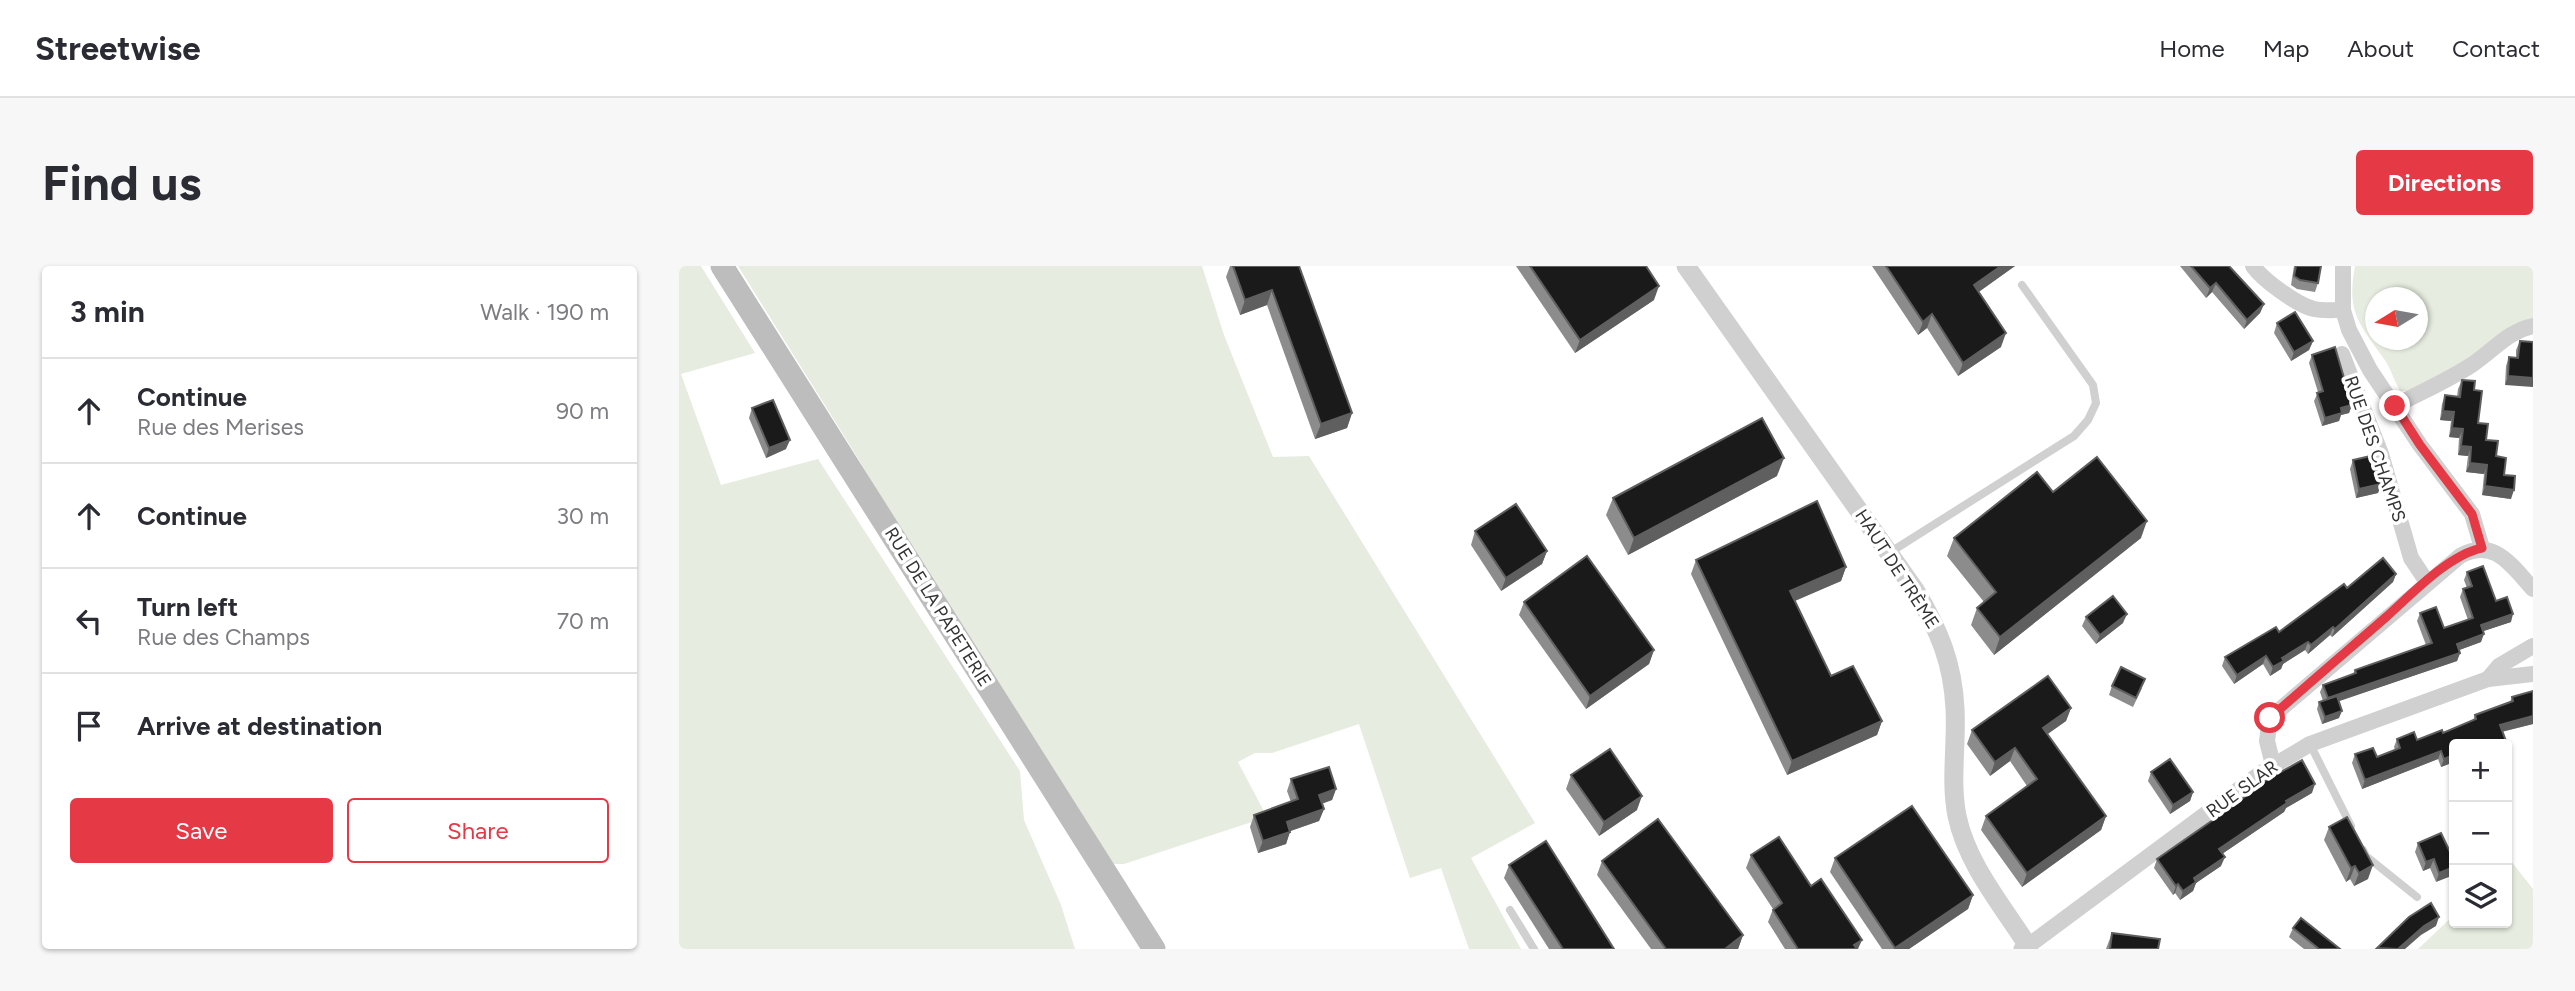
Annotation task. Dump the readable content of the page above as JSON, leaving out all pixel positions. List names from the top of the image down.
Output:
{
  "streets": {
    "main road": ["RUE DE LA PAPETERIE"],
    "street": ["RUE DES CHAMPS", "HAUT DE TRÈME", "RUE SLAR"]
  },
  "crossings": [
    ["HAUT DE TRÈME", "RUE SLAR"]
  ],
  "north": "left",
  "page": {
    "header": "Streetwise",
    "nav": [
      "Home",
      "Map",
      "About",
      "Contact"
    ],
    "buttons": [
      "Directions",
      ["Save", "Share"]
    ],
    "title": "Find us",
    "heading": ["3 min", "Walk · 190 m"],
    "list": [
      ["Continue", "Rue des Merises", "90 m"],
      ["Continue", "30 m"],
      ["Turn left", "Rue des Champs", "70 m"],
      "Arrive at destination"
    ],
    "map_buttons": ["+", "−"]
  }
}
